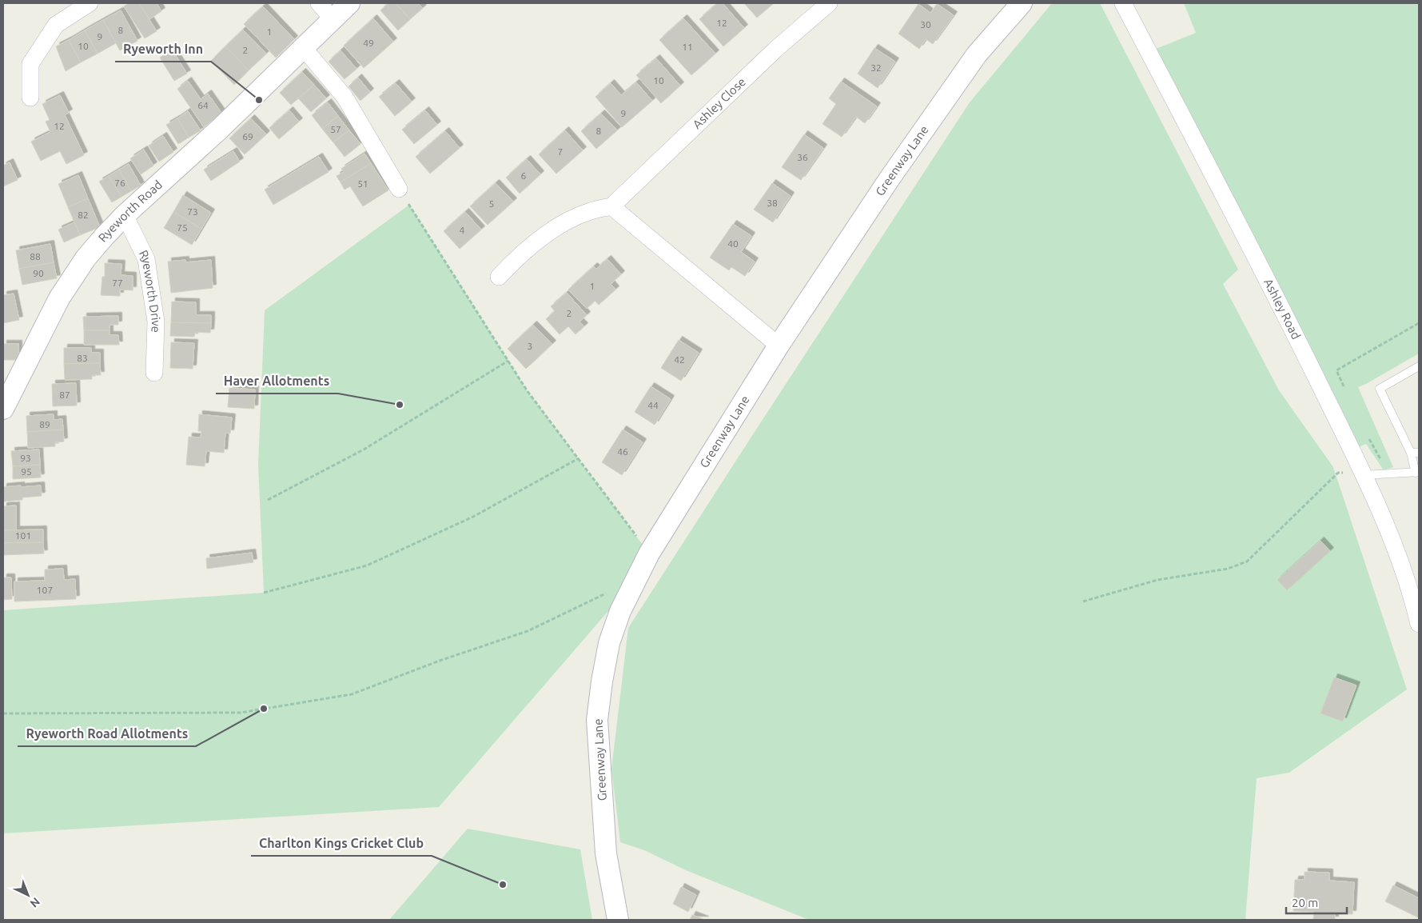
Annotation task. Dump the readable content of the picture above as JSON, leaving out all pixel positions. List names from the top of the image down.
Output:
{
  "streets": {
    "street": [
      "Ashley Close",
      "Greenway Lane",
      "Ryeworth Road",
      "Ryeworth Drive",
      "Ashley Road"
    ]
  },
  "crossings": [
    ["Ryeworth Road", "Ryeworth Drive"]
  ],
  "places": [
    "Ryeworth Inn",
    "Haver Allotments",
    "Ryeworth Road Allotments",
    "Charlton Kings Cricket Club"
  ],
  "house_numbers": [
    "12",
    "30",
    "8",
    "1",
    "9",
    "49",
    "10",
    "11",
    "2",
    "32",
    "10",
    "64",
    "9",
    "12",
    "57",
    "8",
    "69",
    "7",
    "36",
    "6",
    "76",
    "51",
    "38",
    "5",
    "73",
    "82",
    "75",
    "4",
    "40",
    "88",
    "90",
    "77",
    "1",
    "2",
    "3",
    "83",
    "42",
    "87",
    "44",
    "89",
    "46",
    "93",
    "95",
    "101",
    "107"
  ],
  "scale_bar": "20 m",
  "north": "bottom right"
}
